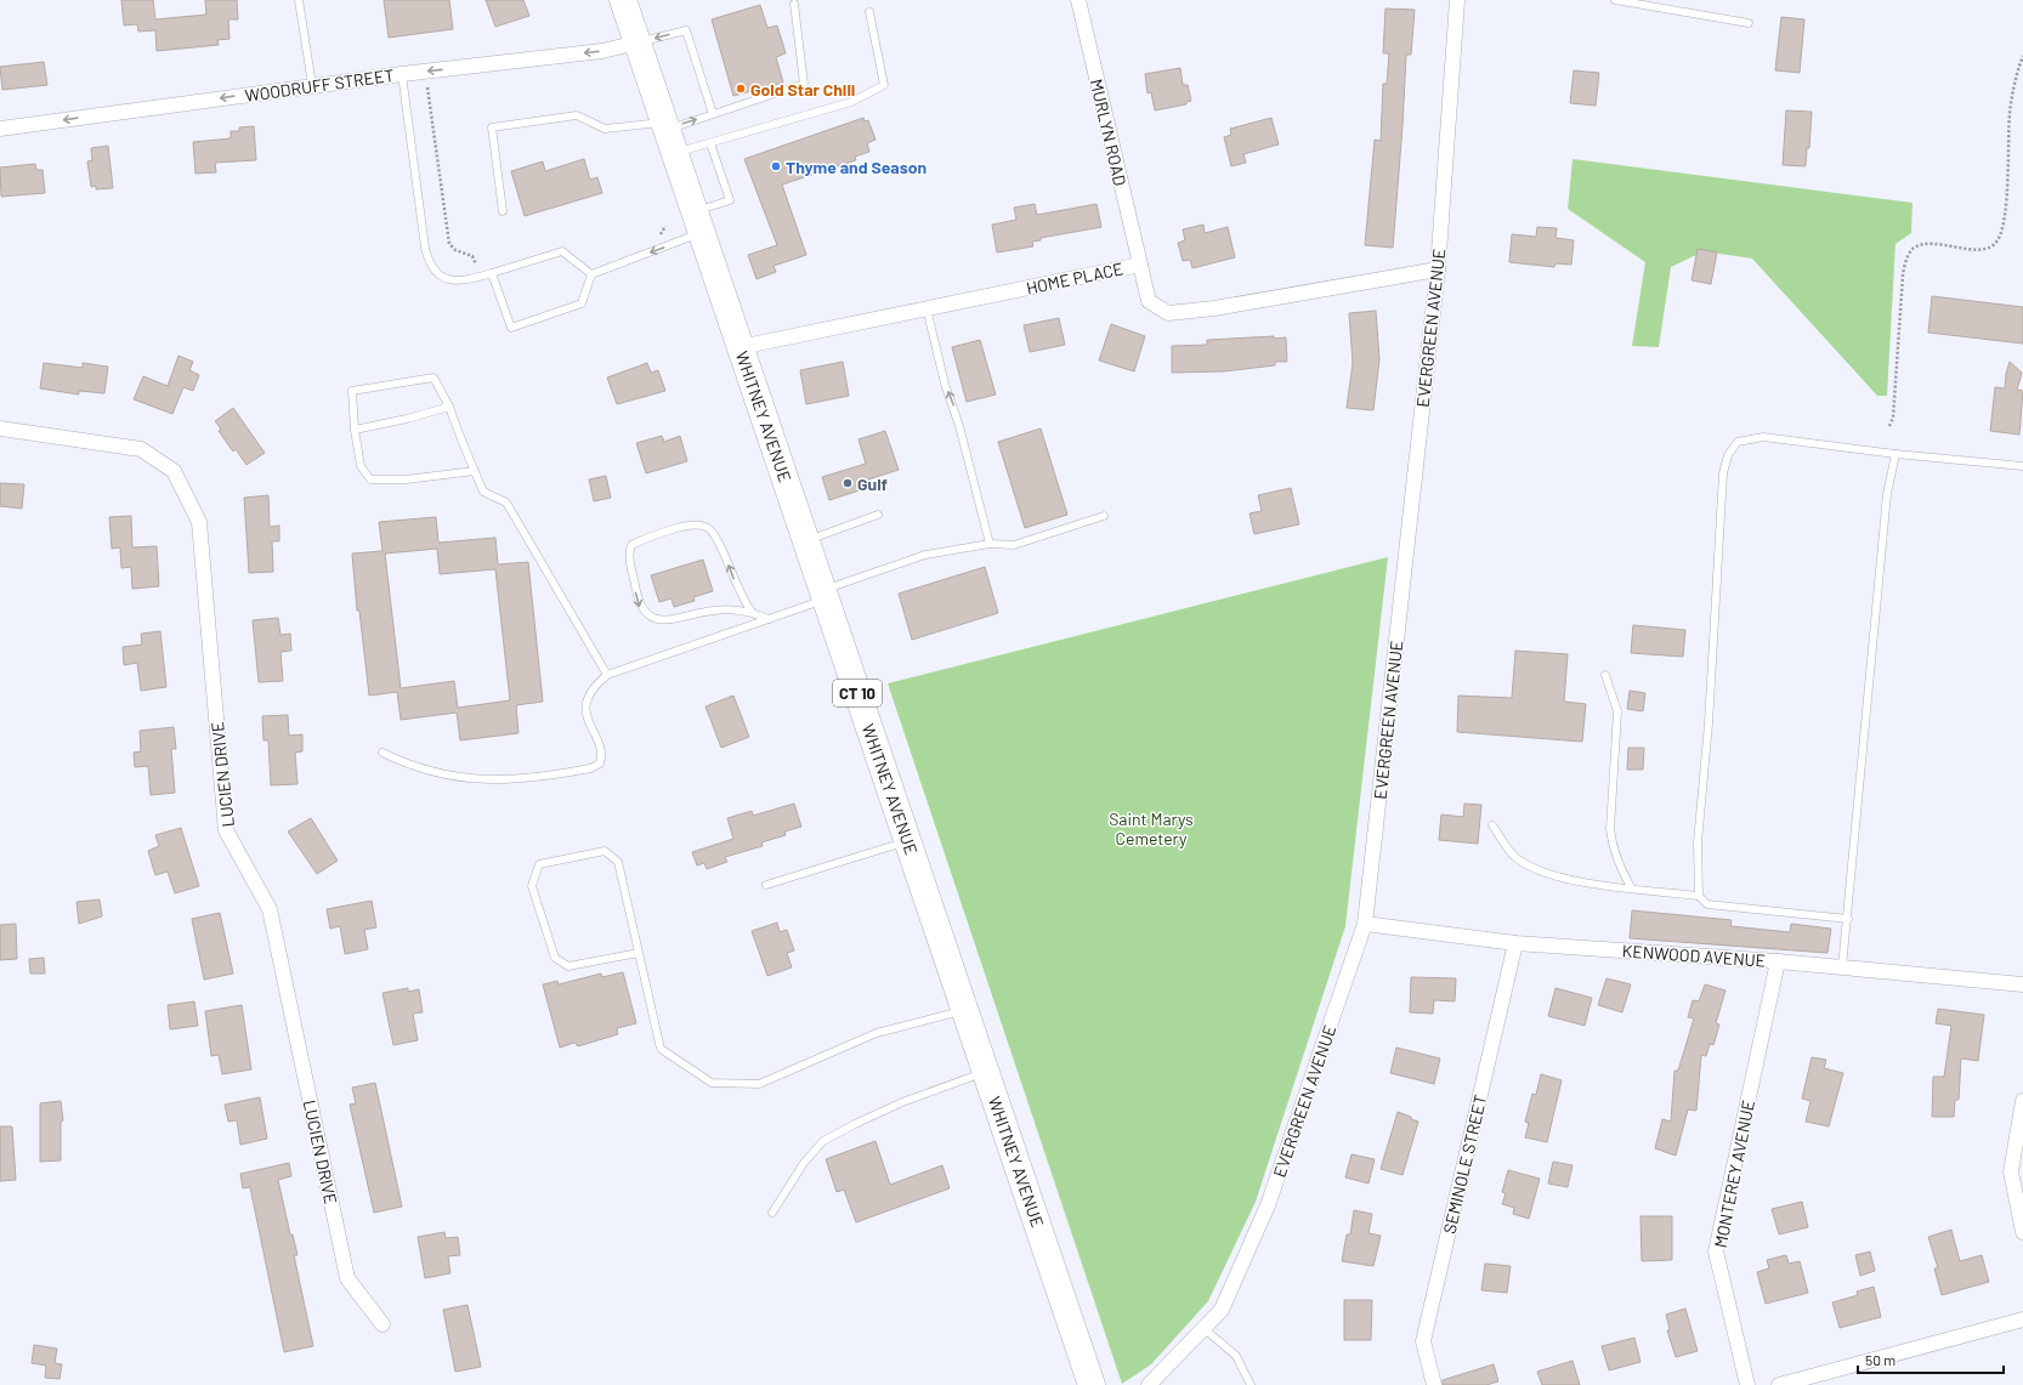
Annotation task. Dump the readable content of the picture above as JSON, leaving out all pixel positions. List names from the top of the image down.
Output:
{
  "streets": {
    "highway": ["WHITNEY AVENUE", "CT 10"],
    "street": [
      "WOODRUFF STREET",
      "MURLYN ROAD",
      "HOME PLACE",
      "EVERGREEN AVENUE",
      "LUCIEN DRIVE",
      "KENWOOD AVENUE",
      "SEMINOLE STREET",
      "MONTEREY AVENUE"
    ]
  },
  "crossings": [
    ["WOODRUFF STREET", "WHITNEY AVENUE"],
    ["MURLYN ROAD", "HOME PLACE"],
    ["HOME PLACE", "EVERGREEN AVENUE"],
    ["HOME PLACE", "WHITNEY AVENUE"],
    ["EVERGREEN AVENUE", "KENWOOD AVENUE"],
    ["KENWOOD AVENUE", "SEMINOLE STREET"],
    ["KENWOOD AVENUE", "MONTEREY AVENUE"]
  ],
  "one_way": ["WOODRUFF STREET"],
  "parks": ["Saint Marys Cemetery"],
  "places": ["Gold Star Chili", "Thyme and Season", "Gulf"],
  "scale_bar": "50 m"
}
